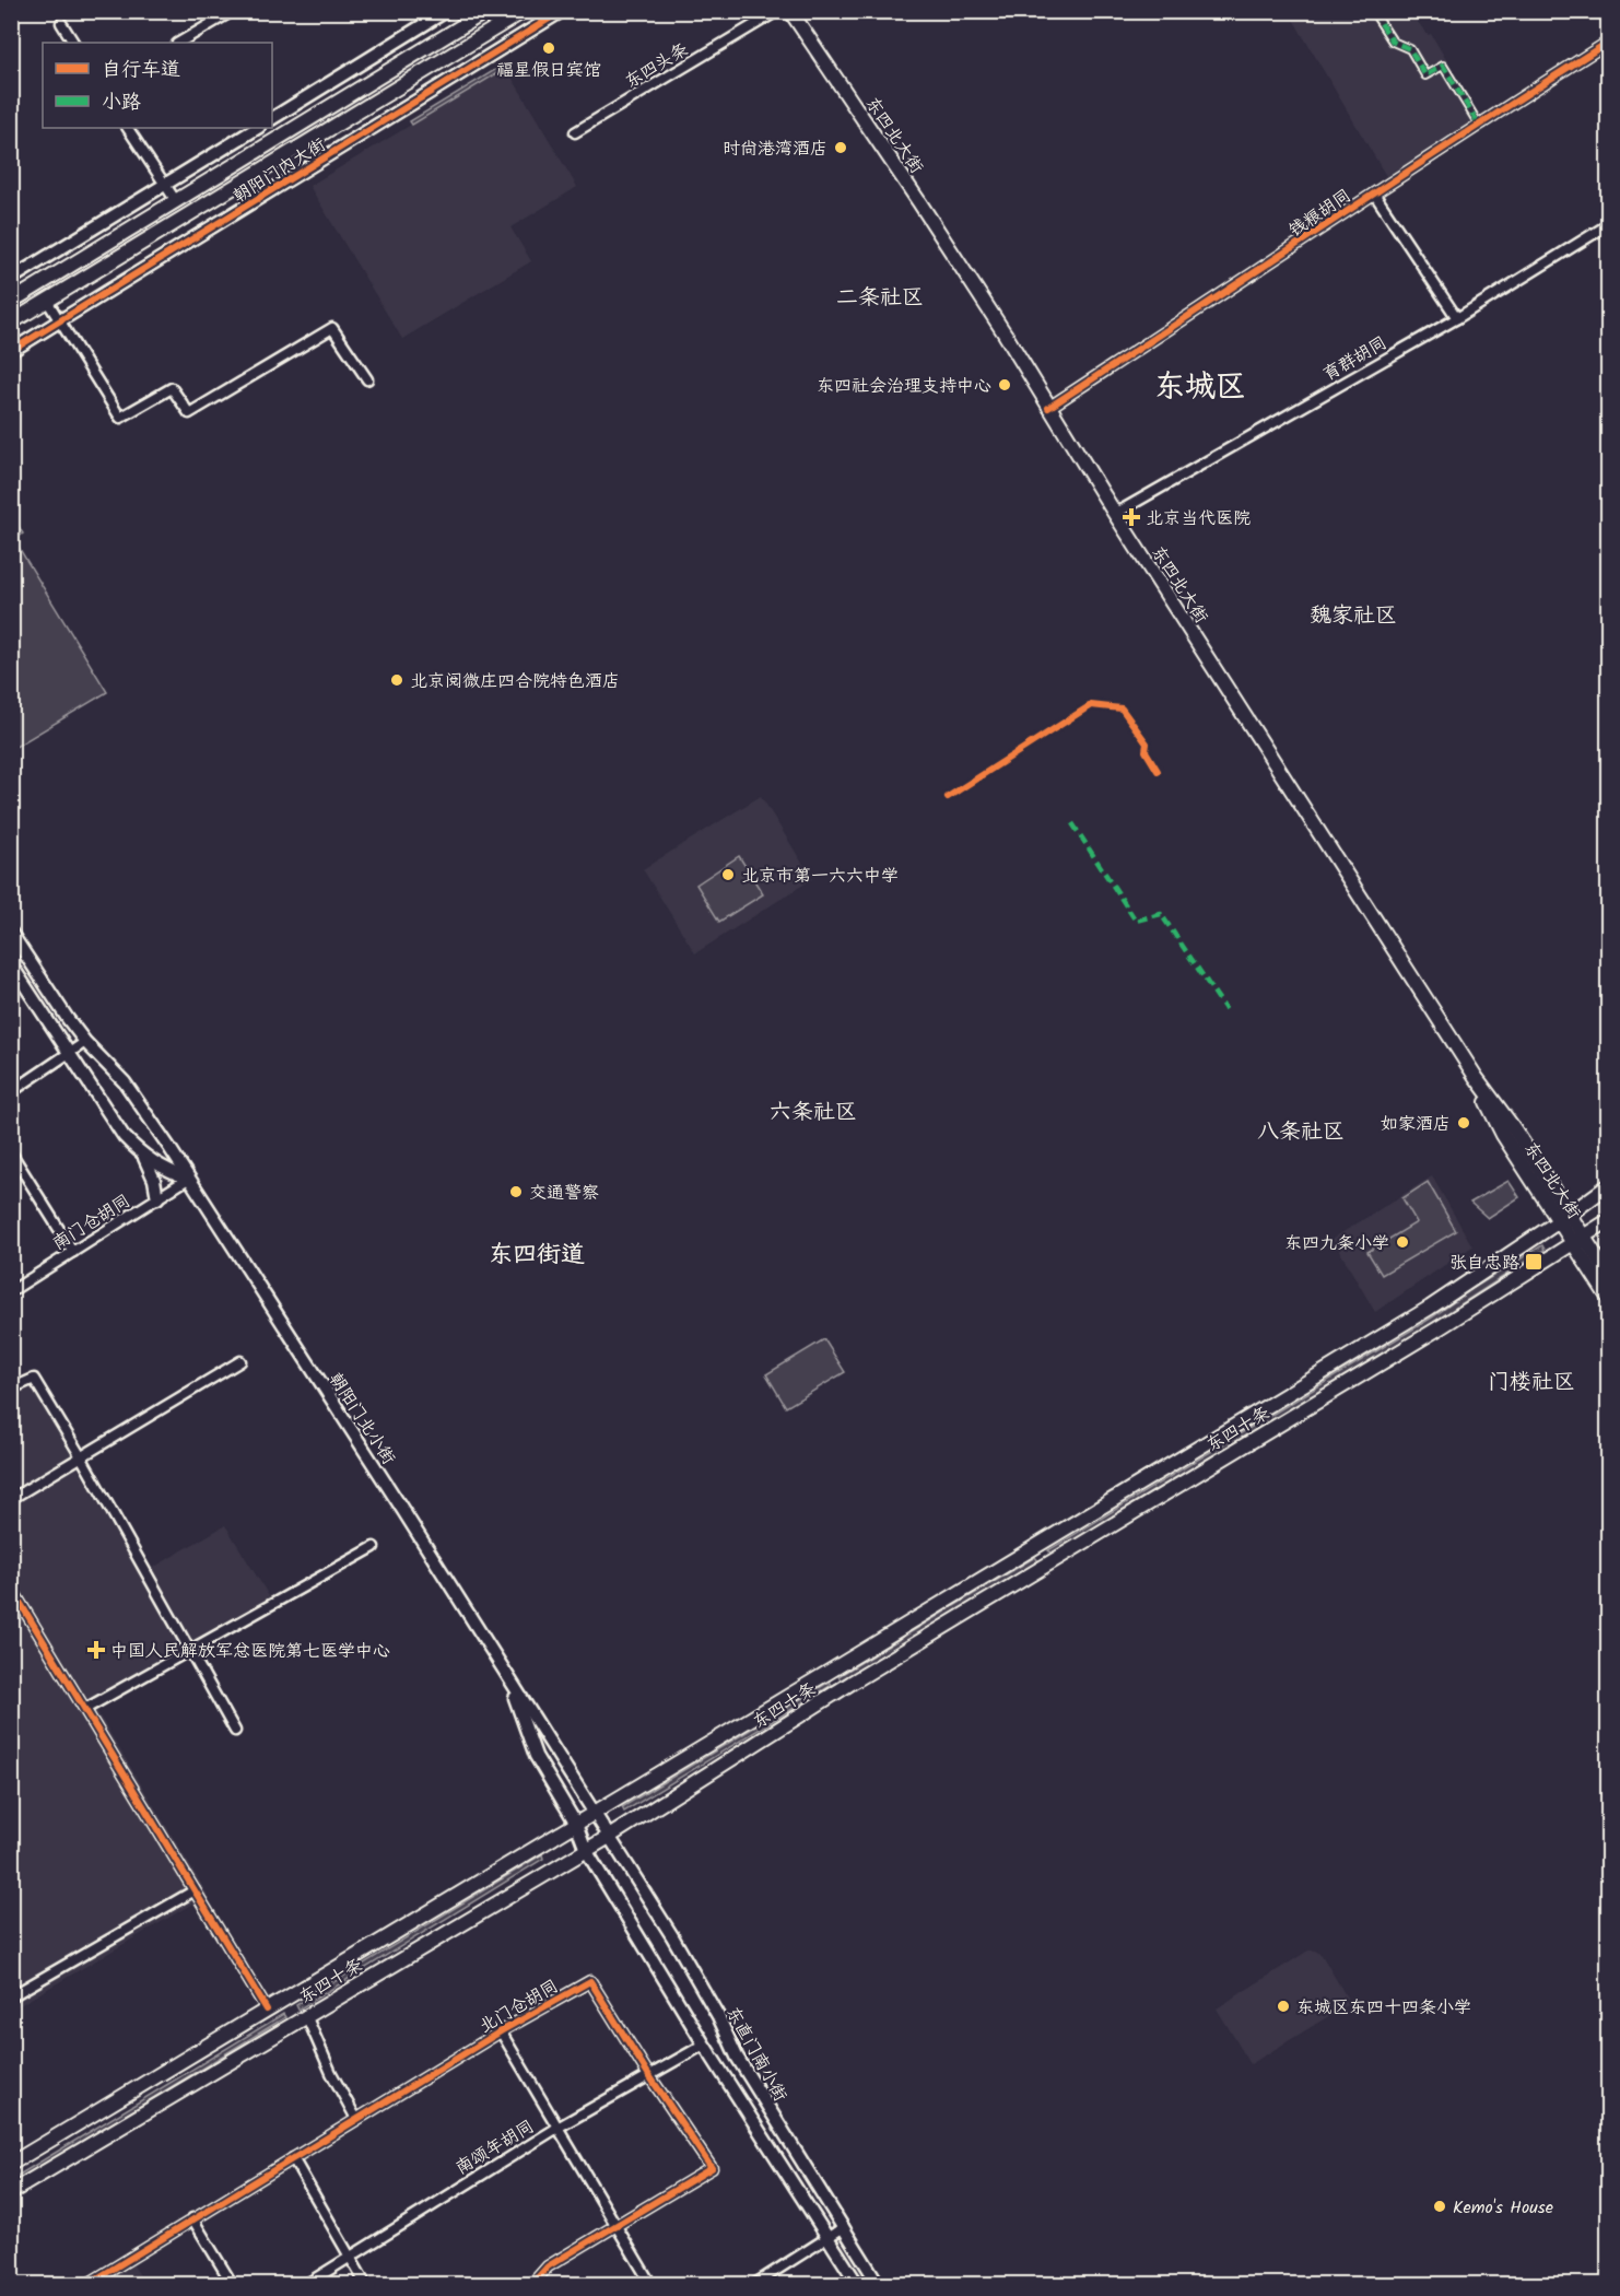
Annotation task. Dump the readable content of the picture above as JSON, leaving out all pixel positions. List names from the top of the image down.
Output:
{
  "streets": {
    "main road": [
      "东四北大街",
      "朝阳门内大街",
      "朝阳门北小街",
      "东四十条",
      "东直门南小街"
    ],
    "street": [
      "东四头条",
      "钱粮胡同",
      "育群胡同",
      "南门仓胡同",
      "北门仓胡同",
      "南颂年胡同"
    ]
  },
  "crossings": [
    ["东四头条", "东四北大街"],
    ["东四北大街", "钱粮胡同"],
    ["东四北大街", "育群胡同"],
    ["东四北大街", "东四十条"],
    ["南门仓胡同", "朝阳门北小街"],
    ["朝阳门北小街", "东四十条"],
    ["朝阳门北小街", "东直门南小街"],
    ["东四十条", "东直门南小街"],
    ["北门仓胡同", "南颂年胡同"],
    ["东直门南小街", "南颂年胡同"]
  ],
  "districts": [
    "二条社区",
    "东城区",
    "魏家社区",
    "六条社区",
    "八条社区",
    "东四街道",
    "门楼社区"
  ],
  "places": {
    "other": [
      "福星假日宾馆",
      "时尚港湾酒店",
      "东四社会治理支持中心",
      "北京阅微庄四合院特色酒店",
      "北京市第一六六中学",
      "如家酒店",
      "交通警察",
      "东四九条小学",
      "东城区东四十四条小学",
      "Kemo's House"
    ],
    "health": ["北京当代医院", "中国人民解放军总医院第七医学中心"],
    "transit": ["张自忠路"]
  },
  "legend": ["自行车道", "小路"]
}
